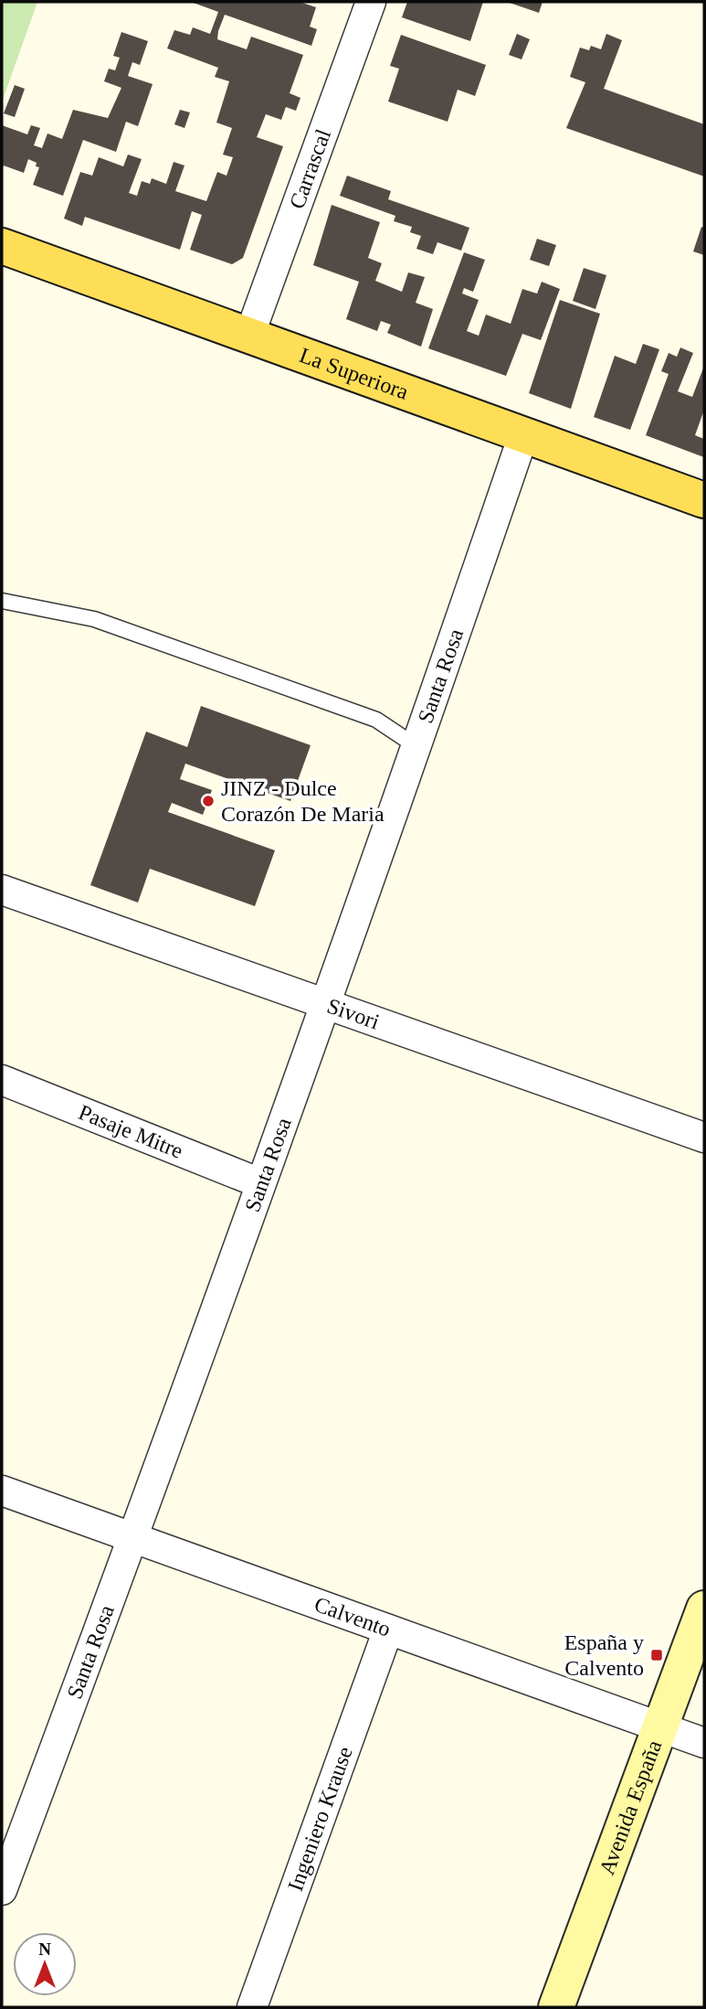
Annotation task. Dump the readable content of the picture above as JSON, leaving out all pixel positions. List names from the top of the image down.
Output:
{
  "streets": {
    "main road": ["La Superiora"],
    "street": [
      "Carrascal",
      "Santa Rosa",
      "Sivori",
      "Pasaje Mitre",
      "Calvento",
      "Avenida España",
      "Ingeniero Krause"
    ]
  },
  "crossings": [
    ["Carrascal", "La Superiora"],
    ["La Superiora", "Santa Rosa"],
    ["Santa Rosa", "Sivori"],
    ["Santa Rosa", "Pasaje Mitre"],
    ["Santa Rosa", "Calvento"],
    ["Calvento", "Avenida España"],
    ["Calvento", "Ingeniero Krause"]
  ],
  "places": {
    "other": ["JINZ - Dulce Corazón De Maria"],
    "transit": ["España y Calvento"]
  },
  "north": "top"
}
